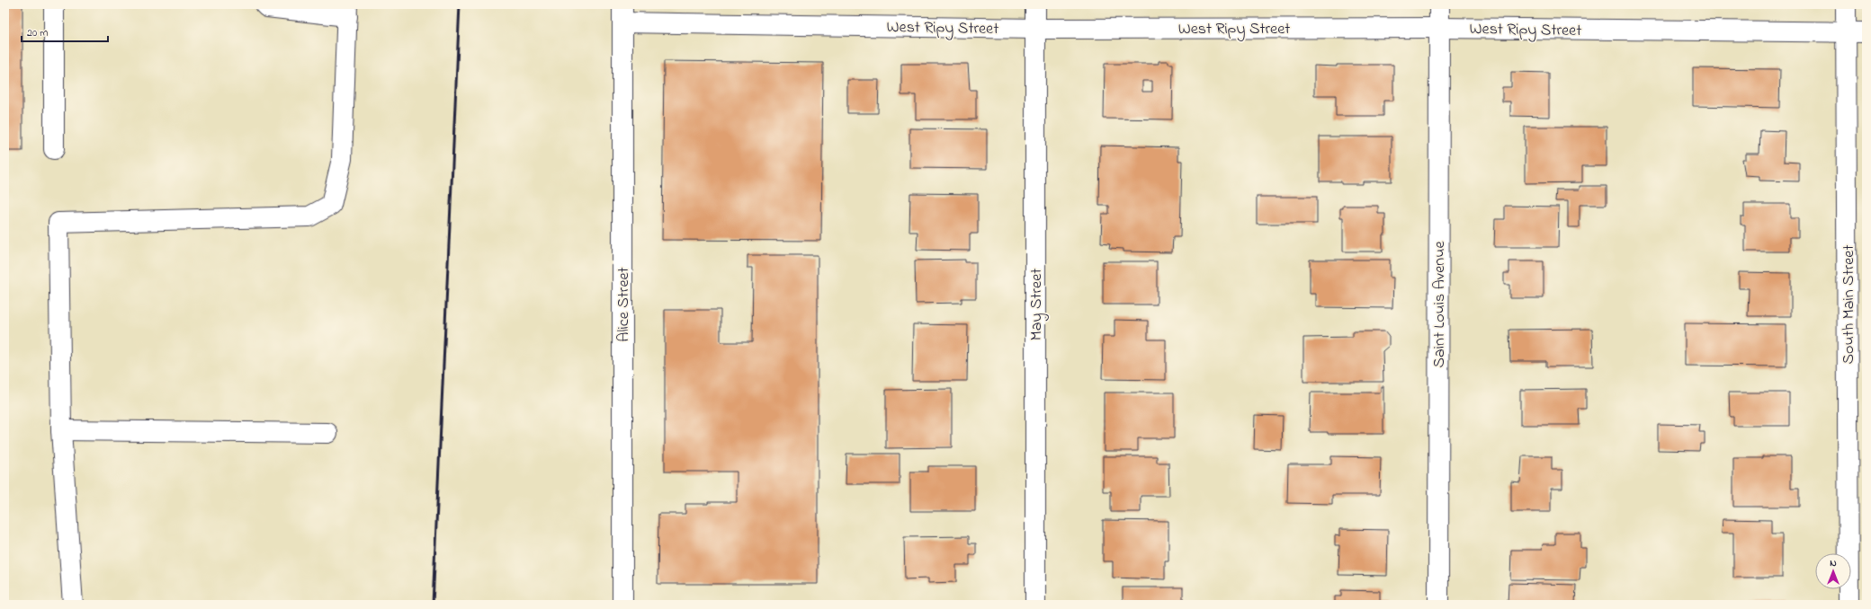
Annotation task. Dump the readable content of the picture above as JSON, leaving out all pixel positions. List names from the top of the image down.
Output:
{
  "streets": {
    "street": [
      "West Ripy Street",
      "Alice Street",
      "May Street",
      "Saint Louis Avenue",
      "South Main Street"
    ]
  },
  "crossings": [
    ["West Ripy Street", "Alice Street"],
    ["West Ripy Street", "May Street"],
    ["West Ripy Street", "Saint Louis Avenue"],
    ["West Ripy Street", "South Main Street"]
  ],
  "scale_bar": "20 m",
  "north": "top"
}
